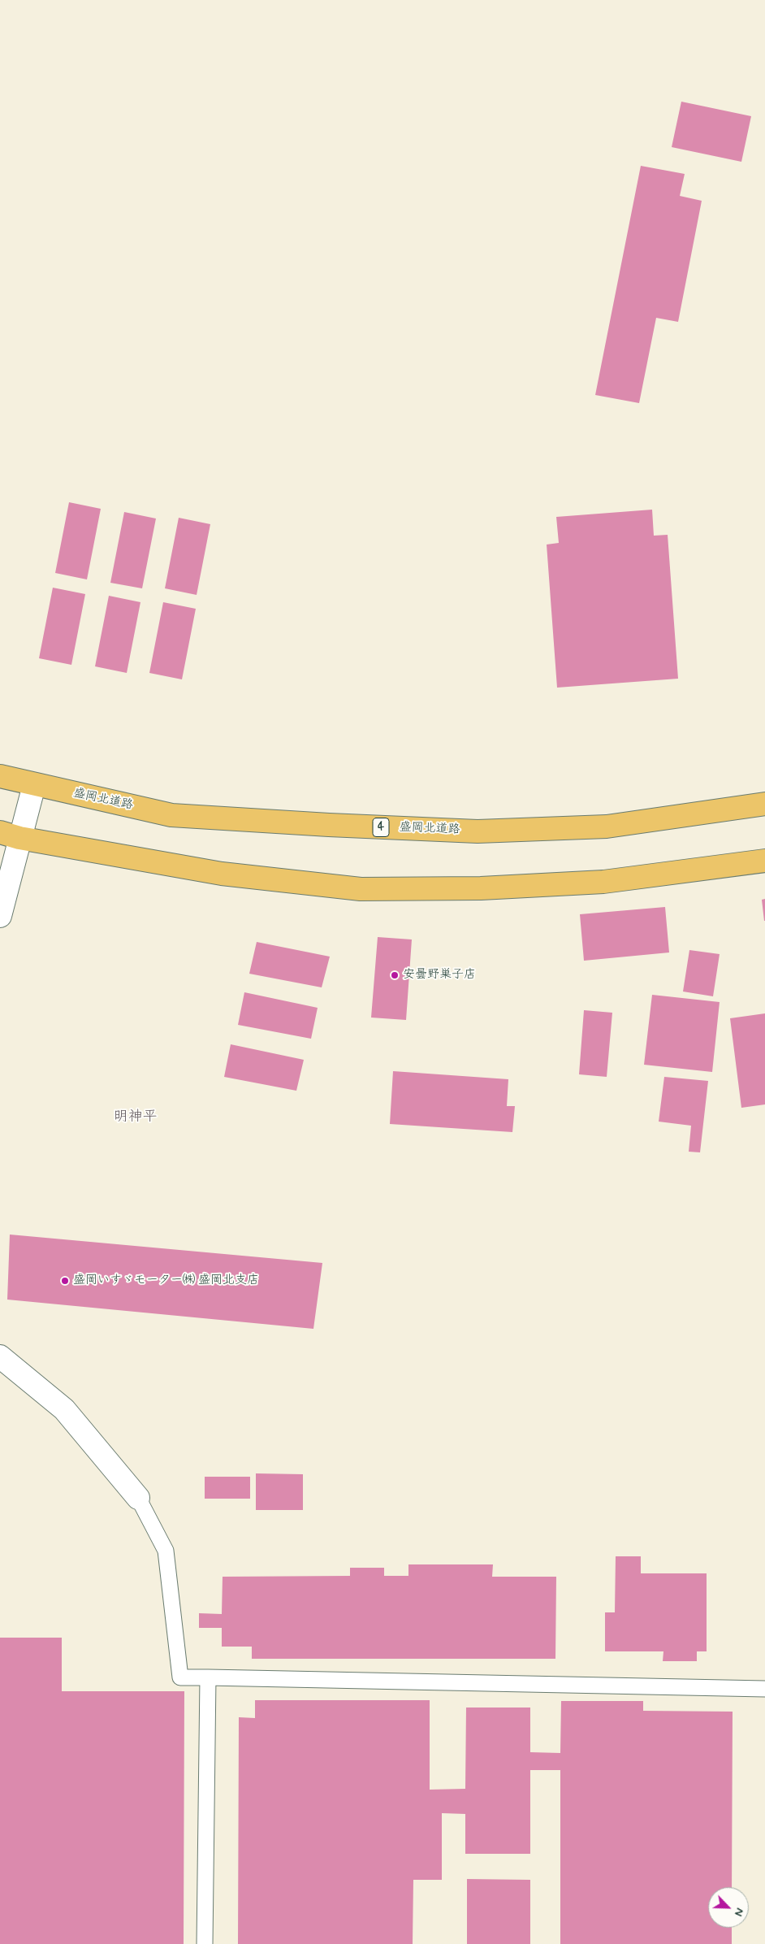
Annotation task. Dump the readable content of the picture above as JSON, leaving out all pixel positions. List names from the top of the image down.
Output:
{
  "streets": {
    "highway": ["盛岡北道路", "4"]
  },
  "districts": ["明神平"],
  "places": ["安曇野巣子店", "盛岡いすゞモーター㈱ 盛岡北支店"],
  "north": "bottom right"
}
